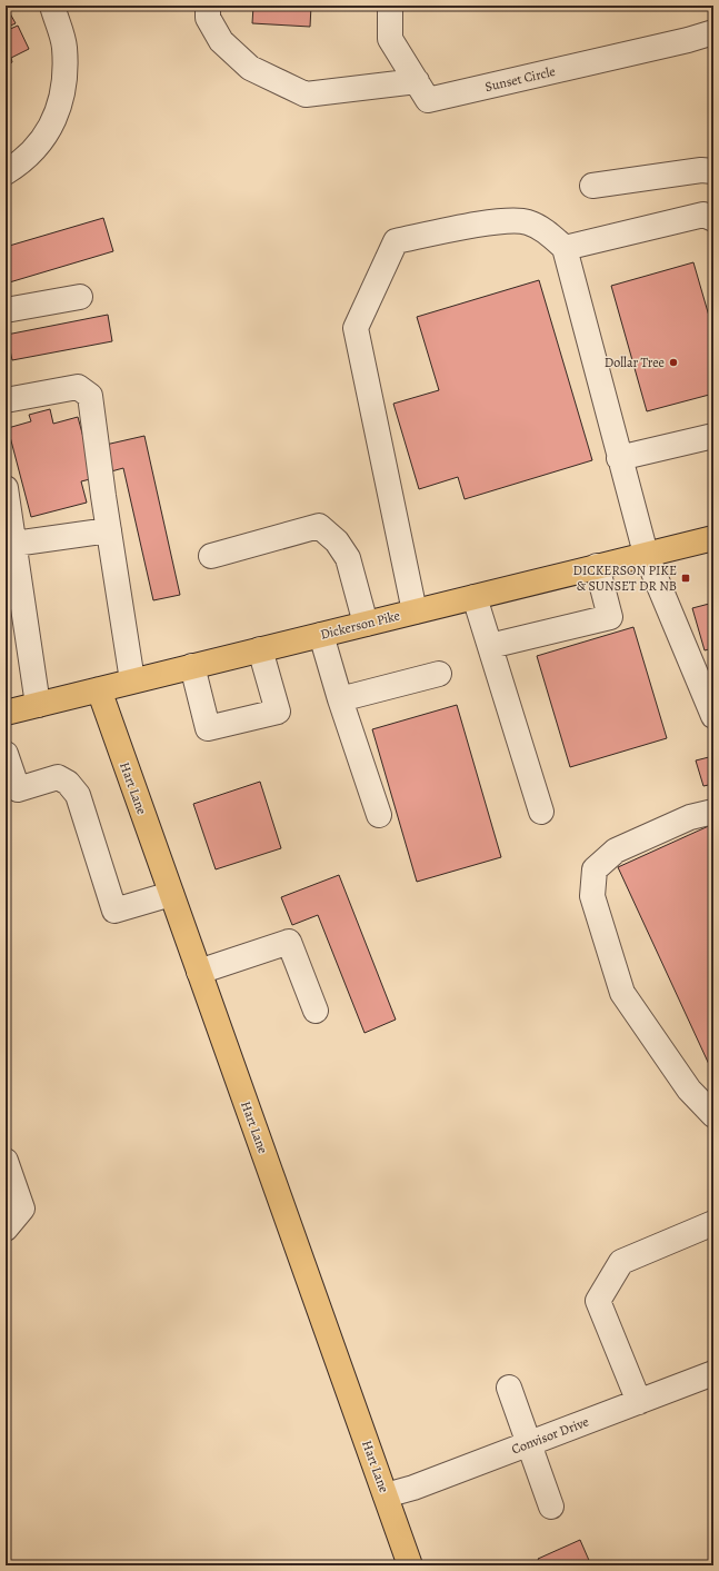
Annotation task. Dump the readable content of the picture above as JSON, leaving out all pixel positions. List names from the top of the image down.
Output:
{
  "streets": {
    "main road": ["Dickerson Pike", "Hart Lane"],
    "street": ["Sunset Circle", "Convisor Drive"]
  },
  "crossings": [
    ["Dickerson Pike", "Hart Lane"],
    ["Hart Lane", "Convisor Drive"]
  ],
  "places": {
    "other": ["Dollar Tree"],
    "transit": ["DICKERSON PIKE & SUNSET DR NB"]
  }
}
